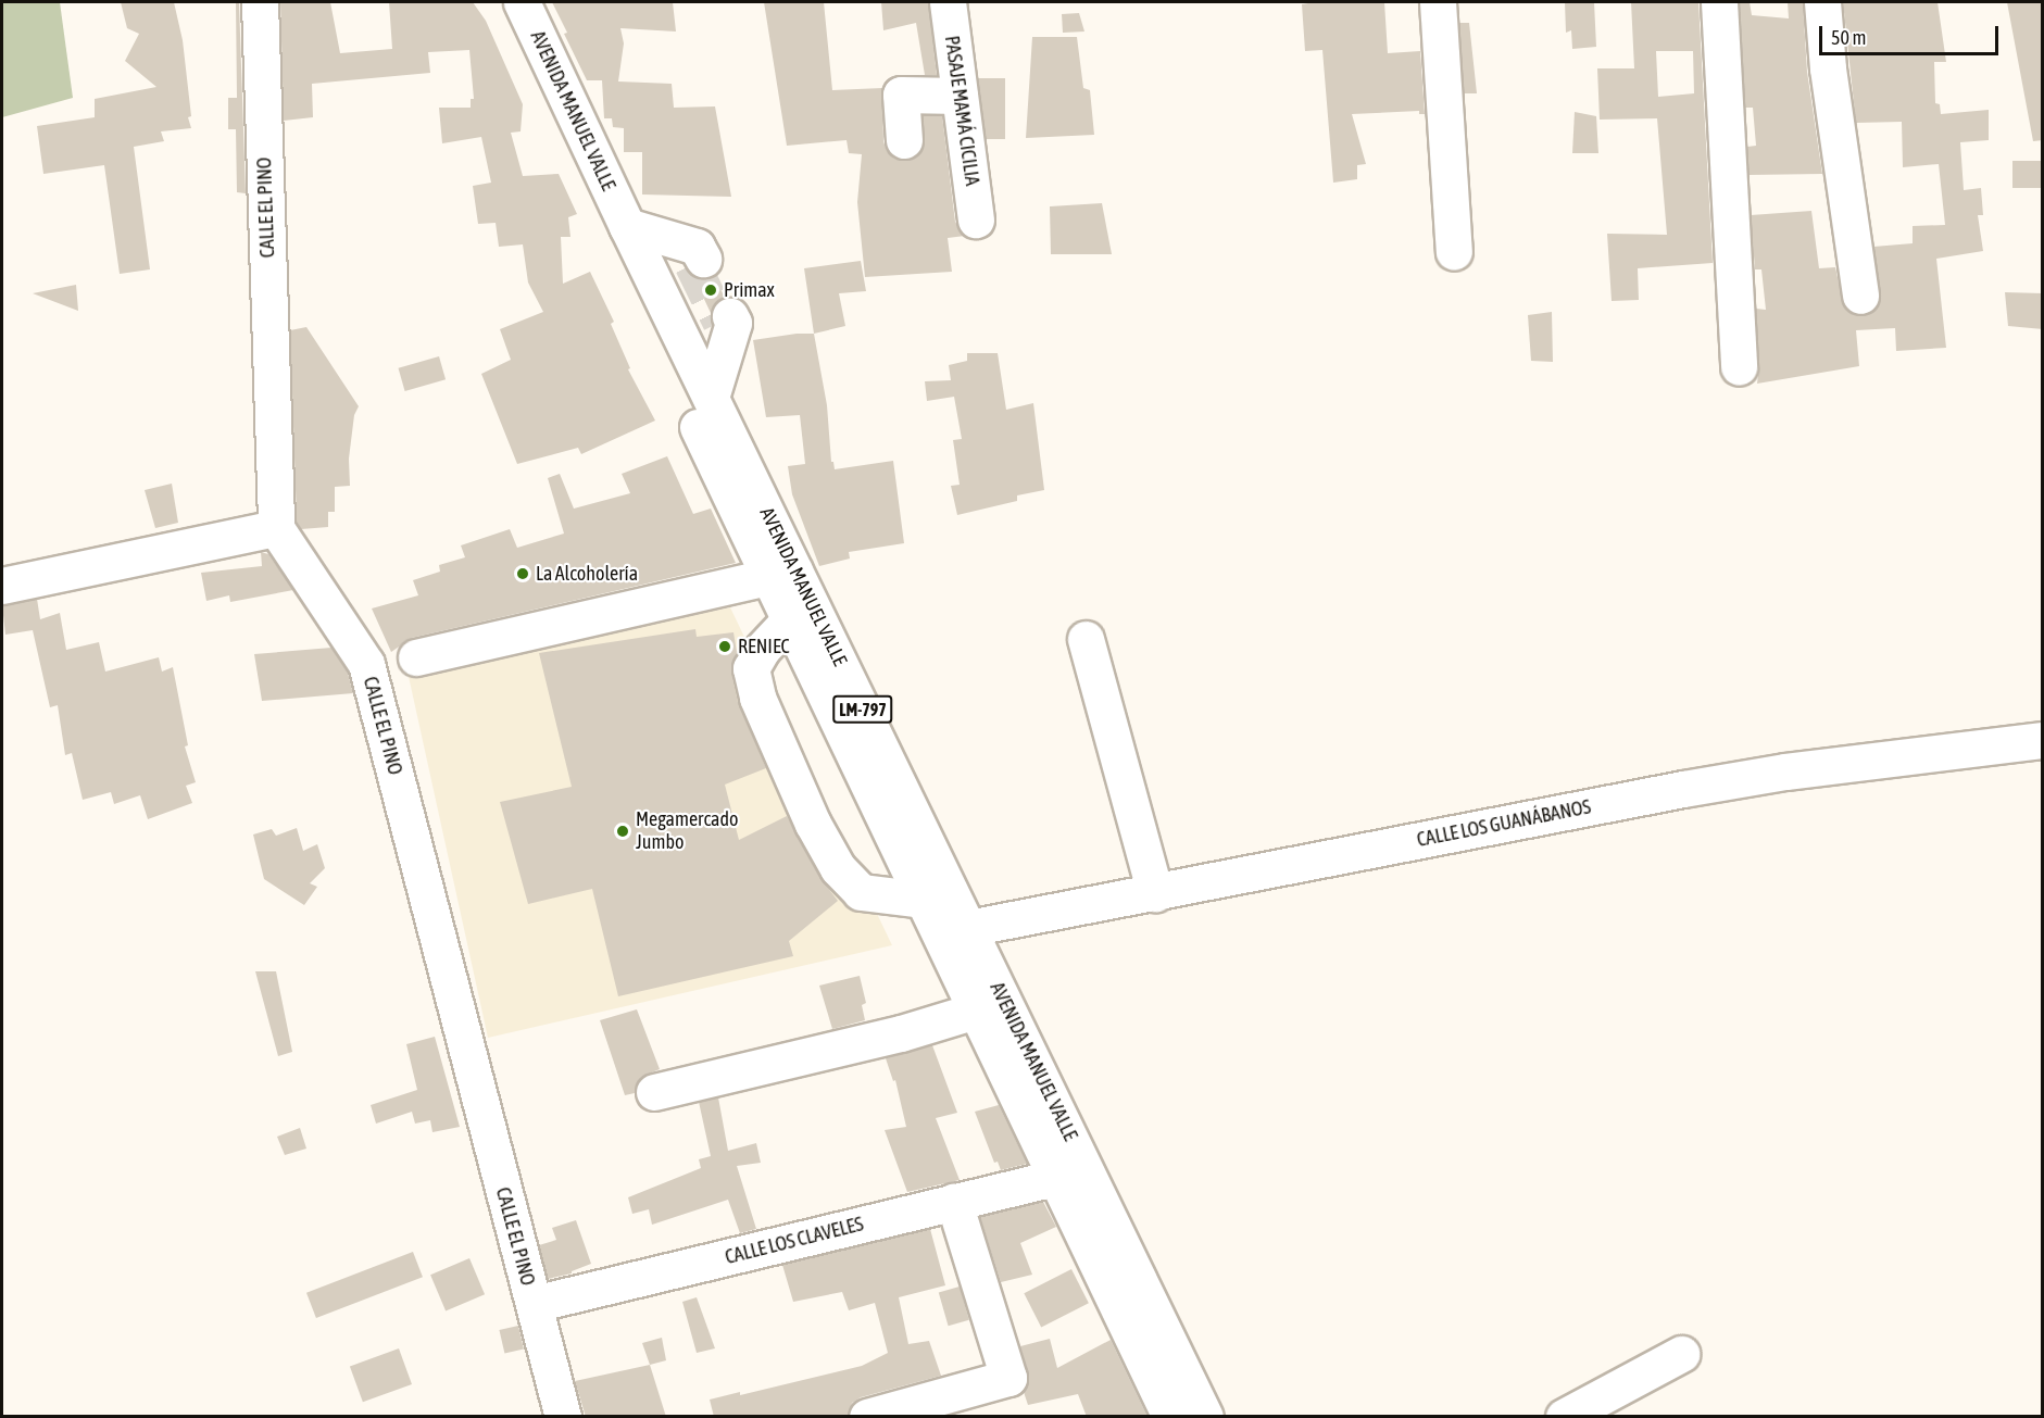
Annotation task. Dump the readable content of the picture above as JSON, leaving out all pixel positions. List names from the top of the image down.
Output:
{
  "streets": {
    "street": [
      "AVENIDA MANUEL VALLE",
      "PASAJE MAMÁ CICILIA",
      "CALLE EL PINO",
      "LM-797",
      "CALLE LOS GUANÁBANOS",
      "CALLE LOS CLAVELES"
    ]
  },
  "crossings": [
    ["AVENIDA MANUEL VALLE", "CALLE LOS GUANÁBANOS"],
    ["AVENIDA MANUEL VALLE", "CALLE LOS CLAVELES"],
    ["CALLE EL PINO", "CALLE LOS CLAVELES"]
  ],
  "places": [
    "Primax",
    "La Alcoholería",
    "RENIEC",
    "Megamercado Jumbo"
  ],
  "scale_bar": "50 m"
}
